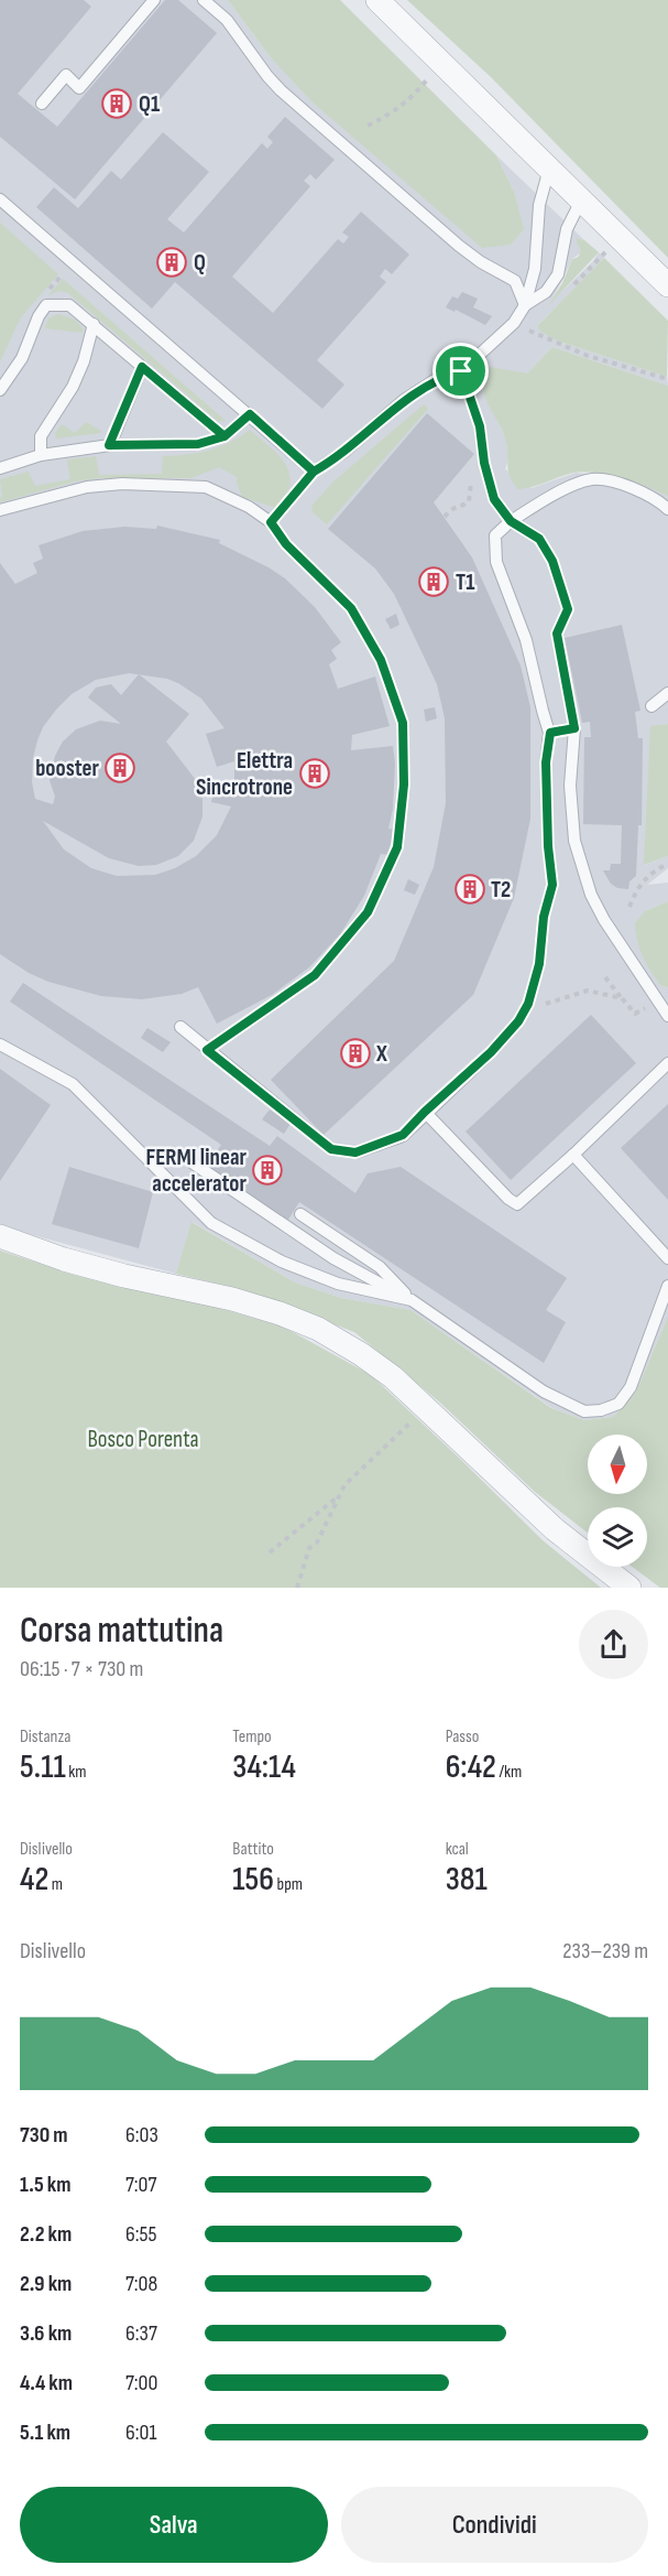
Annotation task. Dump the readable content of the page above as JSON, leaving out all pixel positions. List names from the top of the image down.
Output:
{
  "parks": ["Bosco Porenta"],
  "places": {
    "building": [
      "Q1",
      "Q",
      "T1",
      "booster",
      "Elettra Sincrotrone",
      "T2",
      "X",
      "FERMI linear accelerator"
    ]
  },
  "north": "bottom",
  "page": {
    "heading": ["Corsa mattutina", "06:15 · 7 × 730 m"],
    "stats": [
      ["Distanza", "5.11 km"],
      ["Tempo", "34:14"],
      ["Passo", "6:42 /km"],
      ["Dislivello", "42 m"],
      ["Battito", "156 bpm"],
      ["kcal", "381"]
    ],
    "chart": ["Dislivello", "233–239 m"],
    "list": [
      {
        "name": "730 m",
        "note": "6:03"
      },
      {
        "name": "1.5 km",
        "note": "7:07"
      },
      {
        "name": "2.2 km",
        "note": "6:55"
      },
      {
        "name": "2.9 km",
        "note": "7:08"
      },
      {
        "name": "3.6 km",
        "note": "6:37"
      },
      {
        "name": "4.4 km",
        "note": "7:00"
      },
      {
        "name": "5.1 km",
        "note": "6:01"
      }
    ],
    "buttons": ["Salva", "Condividi"]
  }
}
